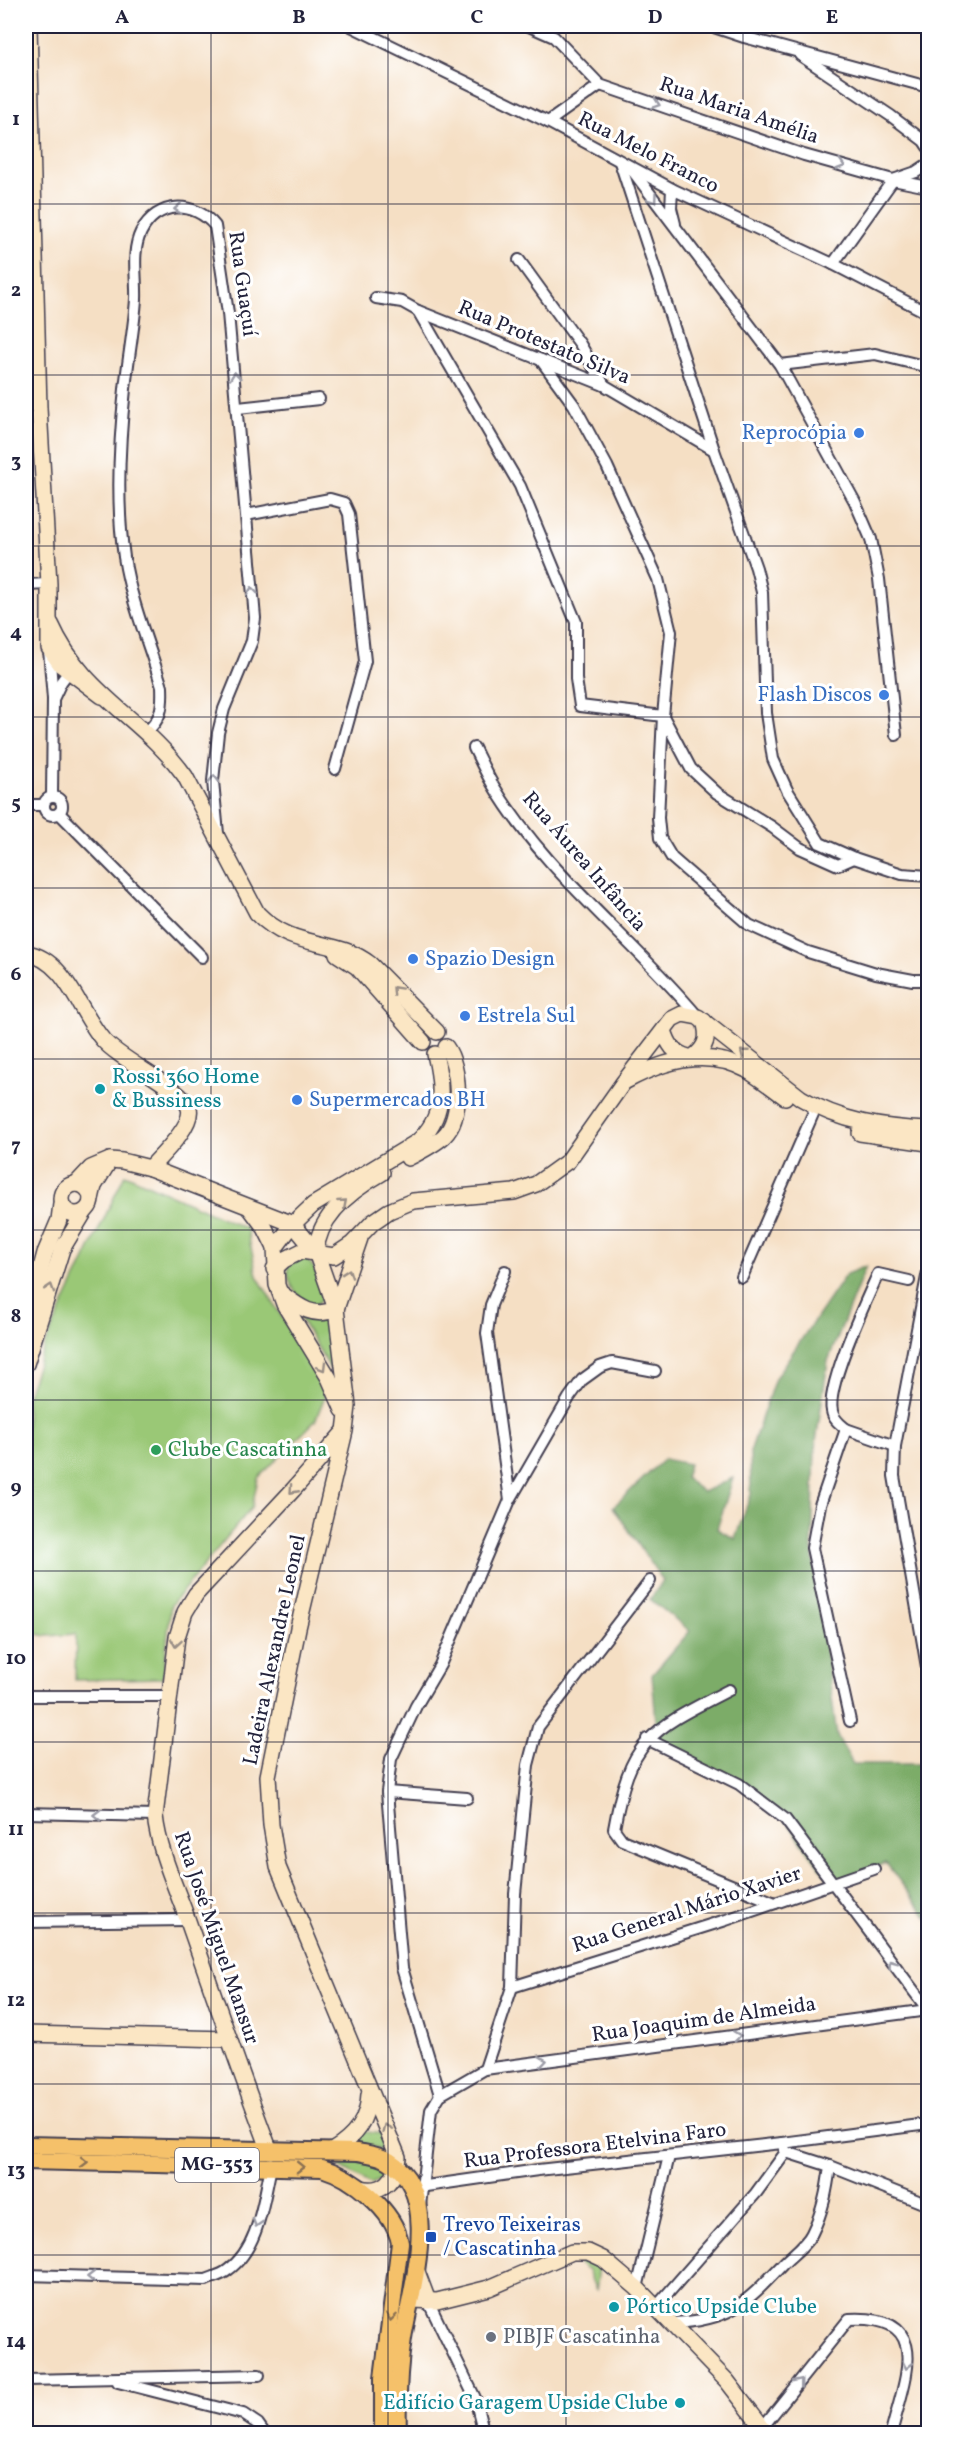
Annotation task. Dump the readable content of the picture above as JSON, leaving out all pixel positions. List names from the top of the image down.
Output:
{
  "streets": {
    "main road": ["MG-353"],
    "street": [
      "Rua Maria Amélia",
      "Rua Melo Franco",
      "Rua Guaçuí",
      "Rua Protestato Silva",
      "Rua Áurea Infância",
      "Ladeira Alexandre Leonel",
      "Rua General Mário Xavier",
      "Rua José Miguel Mansur",
      "Rua Joaquim de Almeida",
      "Rua Professora Etelvina Faro"
    ]
  },
  "crossings": [
    ["Ladeira Alexandre Leonel", "Rua José Miguel Mansur"],
    ["Ladeira Alexandre Leonel", "MG-353"],
    ["Rua José Miguel Mansur", "MG-353"],
    ["Rua Professora Etelvina Faro", "MG-353"]
  ],
  "one_way": ["Rua José Miguel Mansur", "Rua Joaquim de Almeida"],
  "places": {
    "other": [
      "Reprocópia",
      "Flash Discos",
      "Spazio Design",
      "Estrela Sul",
      "Rossi 360 Home & Bussiness",
      "Supermercados BH",
      "Clube Cascatinha",
      "Pórtico Upside Clube",
      "PIBJF Cascatinha",
      "Edifício Garagem Upside Clube"
    ],
    "transit": ["Trevo Teixeiras / Cascatinha"]
  },
  "grid": {
    "columns": [
      "A",
      "B",
      "C",
      "D",
      "E"
    ],
    "rows": [
      "1",
      "2",
      "3",
      "4",
      "5",
      "6",
      "7",
      "8",
      "9",
      "10",
      "11",
      "12",
      "13",
      "14"
    ]
  }
}
